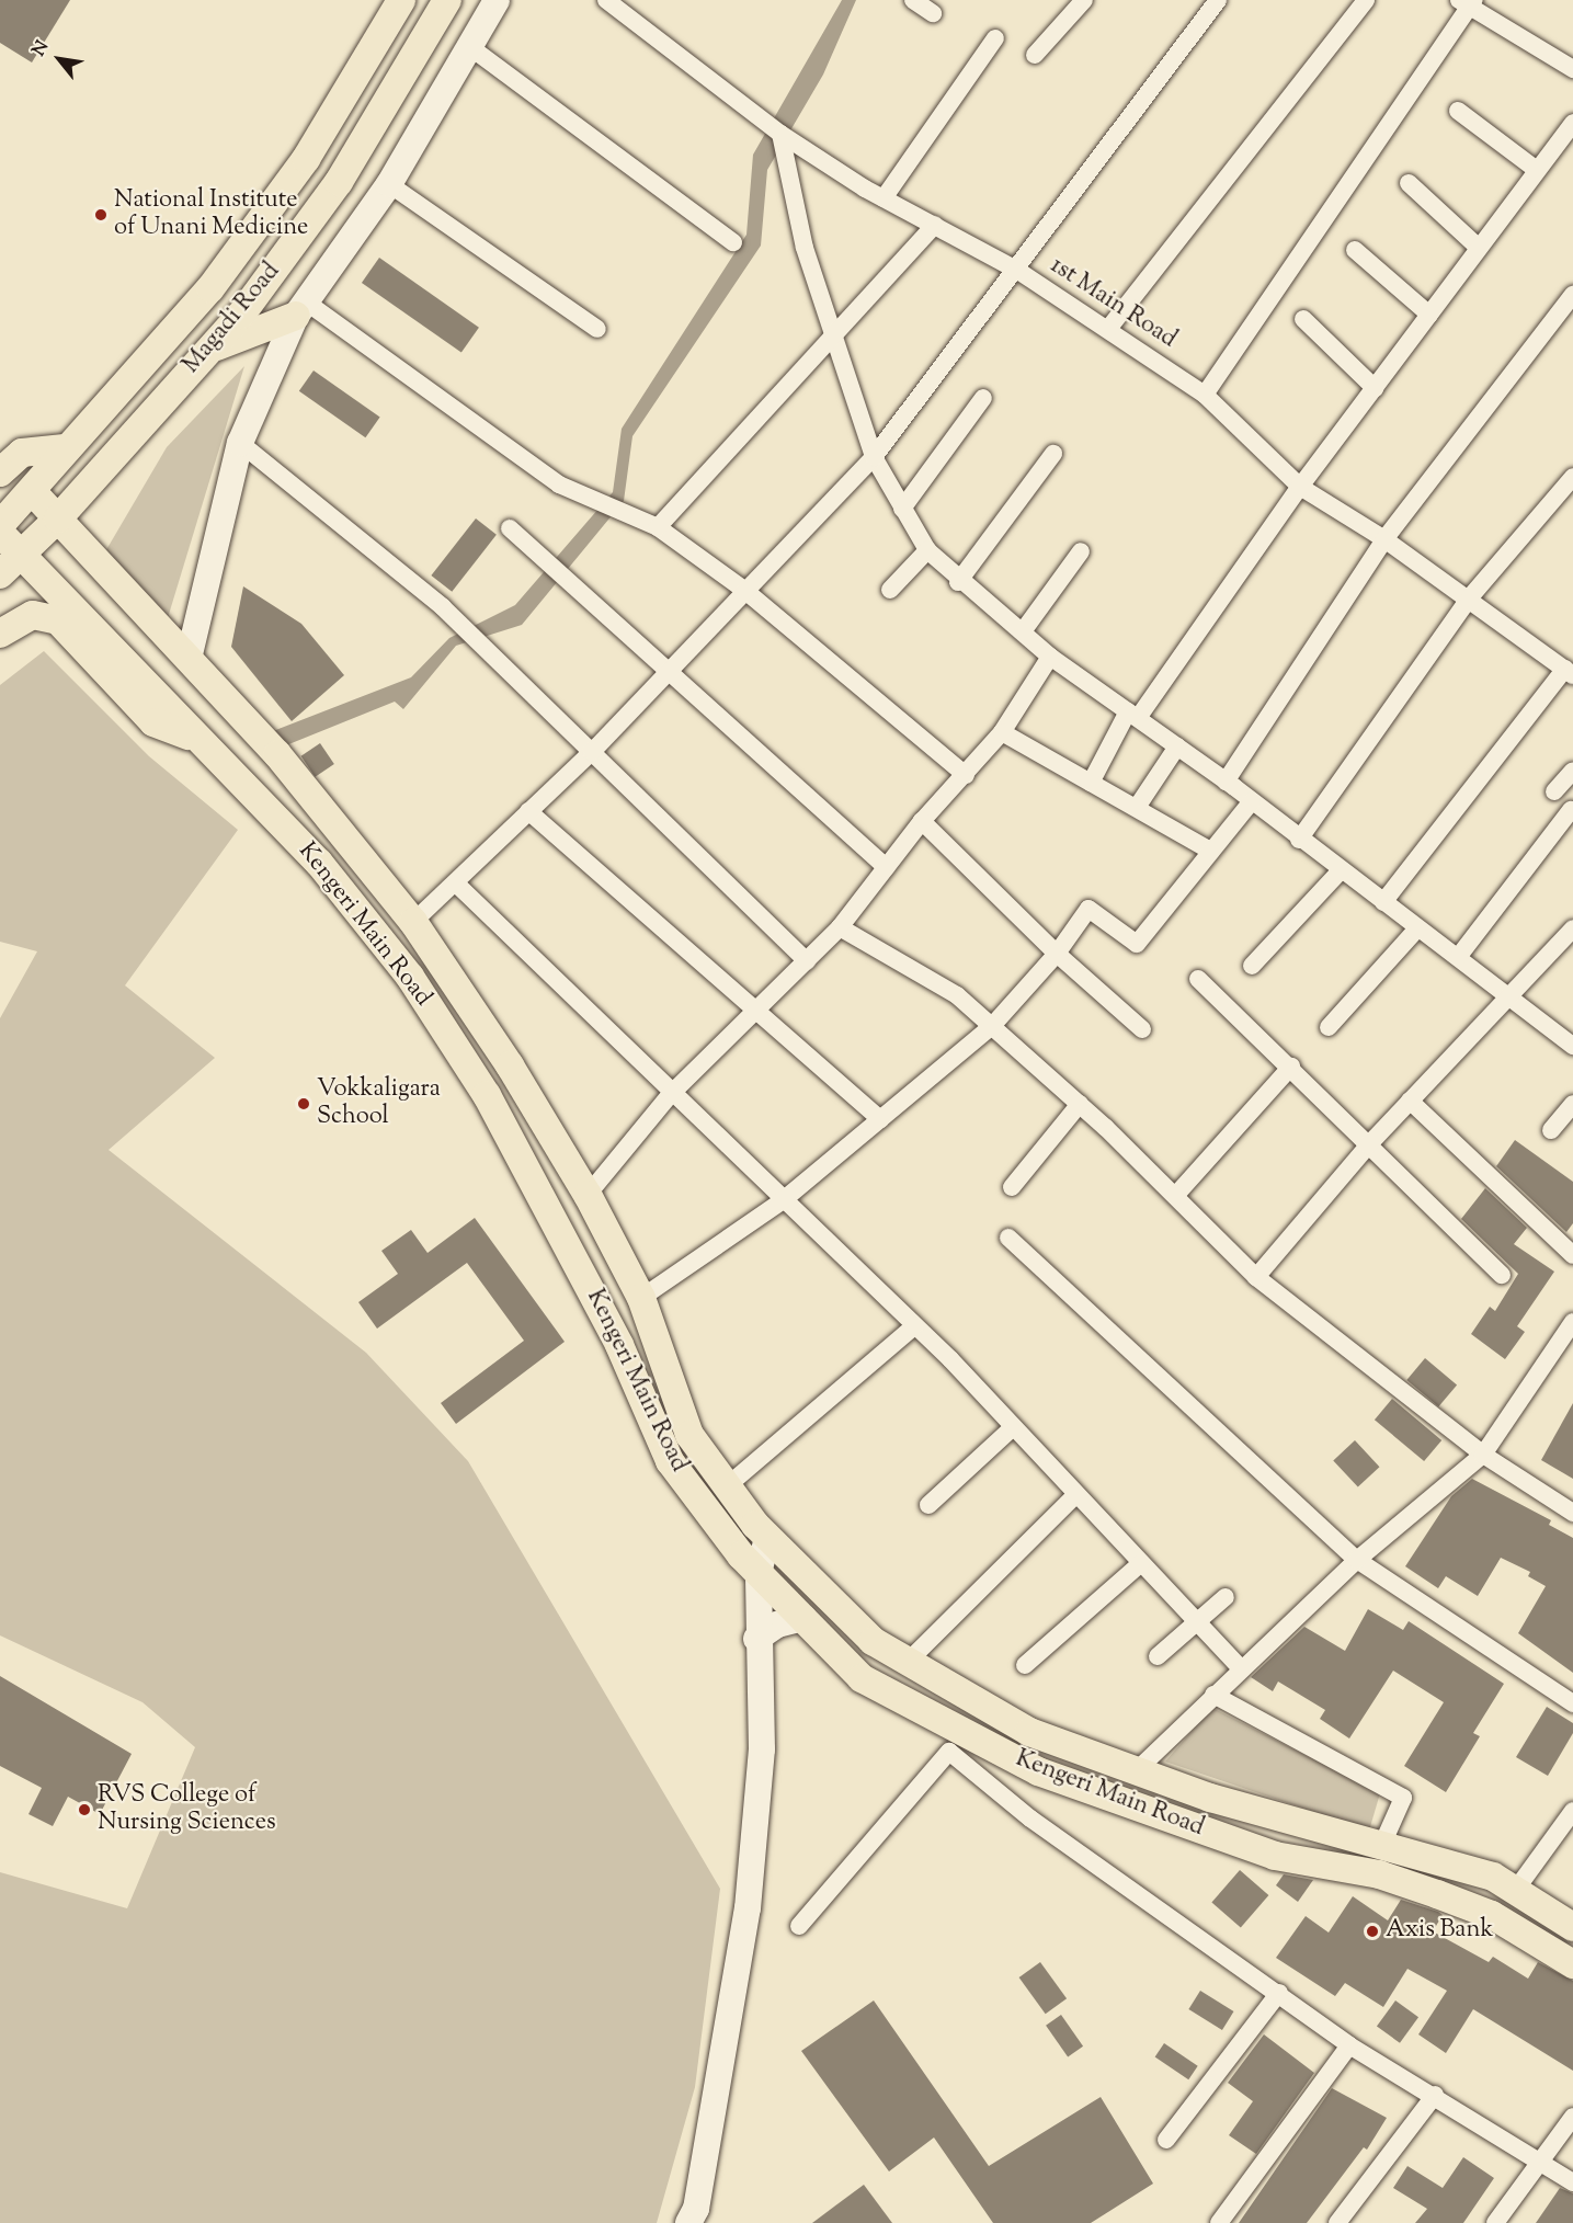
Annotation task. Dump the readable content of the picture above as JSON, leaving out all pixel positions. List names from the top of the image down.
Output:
{
  "streets": {
    "main road": ["Magadi Road", "Kengeri Main Road"],
    "street": ["1st Main Road"]
  },
  "crossings": [
    ["Magadi Road", "Kengeri Main Road"]
  ],
  "places": [
    "National Institute of Unani Medicine",
    "Vokkaligara School",
    "RVS College of Nursing Sciences",
    "Axis Bank"
  ],
  "north": "top left"
}
